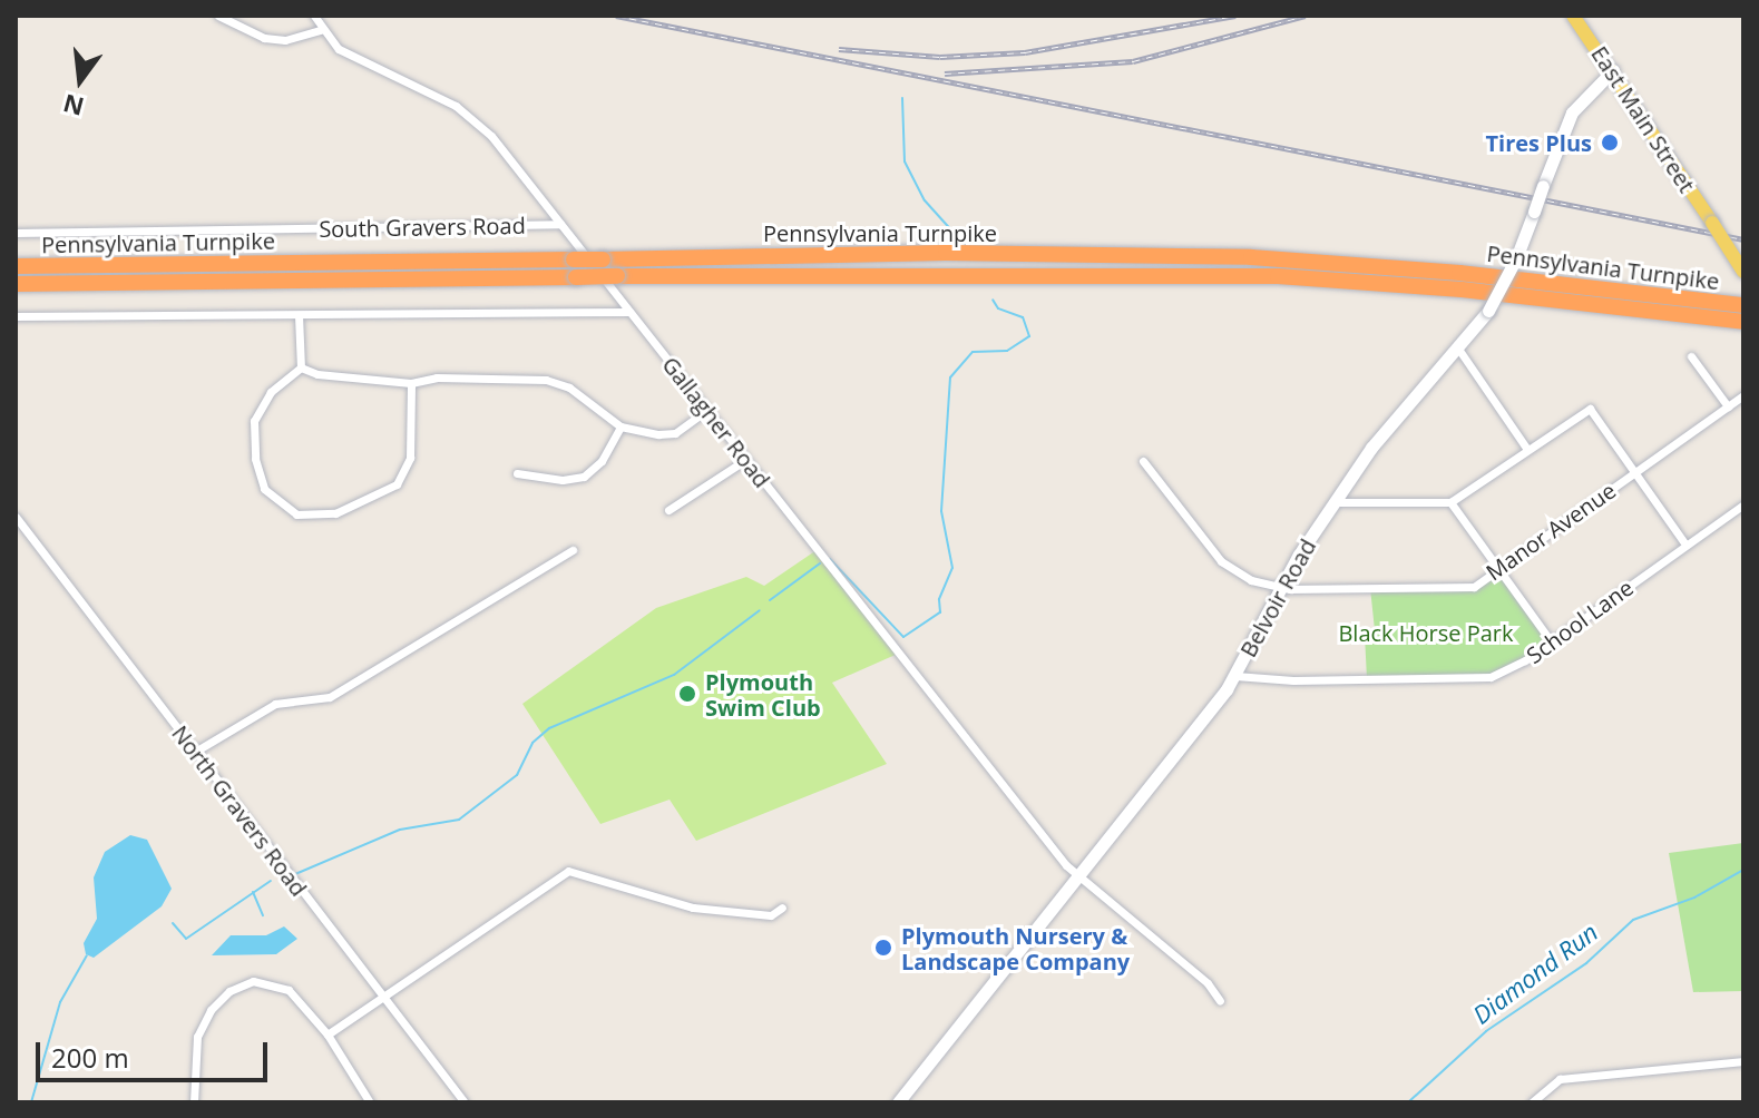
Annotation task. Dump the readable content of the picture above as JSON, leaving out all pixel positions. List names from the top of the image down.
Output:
{
  "streets": {
    "highway": ["Pennsylvania Turnpike"],
    "main road": ["East Main Street"],
    "street": [
      "South Gravers Road",
      "Gallagher Road",
      "Manor Avenue",
      "Belvoir Road",
      "School Lane",
      "North Gravers Road"
    ]
  },
  "crossings": [
    ["East Main Street", "Belvoir Road"],
    ["South Gravers Road", "Gallagher Road"],
    ["Gallagher Road", "Belvoir Road"],
    ["Manor Avenue", "Belvoir Road"],
    ["Belvoir Road", "School Lane"]
  ],
  "water": ["Diamond Run"],
  "parks": ["Black Horse Park"],
  "places": ["Tires Plus", "Plymouth Swim Club", "Plymouth Nursery & Landscape Company"],
  "scale_bar": "200 m",
  "north": "bottom"
}
